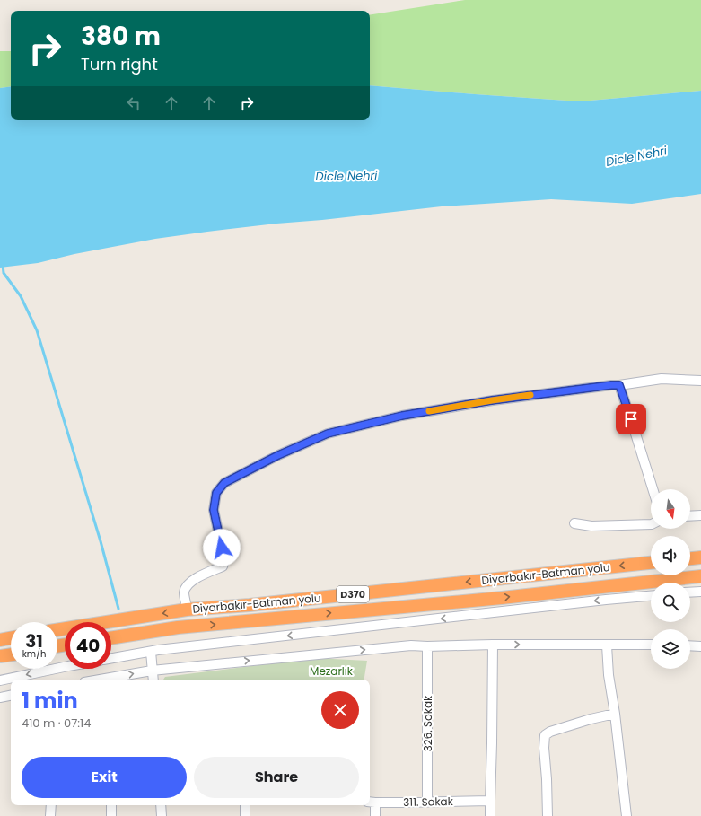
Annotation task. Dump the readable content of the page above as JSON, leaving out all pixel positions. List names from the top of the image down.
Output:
{
  "streets": {
    "highway": ["Diyarbakır-Batman yolu", "D370"],
    "street": ["326. Sokak", "311. Sokak"]
  },
  "crossings": [
    ["326. Sokak", "311. Sokak"]
  ],
  "water": ["Dicle Nehri"],
  "parks": ["Mezarlık"],
  "north": "bottom",
  "page": {
    "turn": ["380 m", "Turn right"],
    "speed": "31 km/h",
    "limit": "40",
    "heading": ["1 min", "410 m · 07:14"],
    "buttons": ["Exit", "Share"]
  }
}
